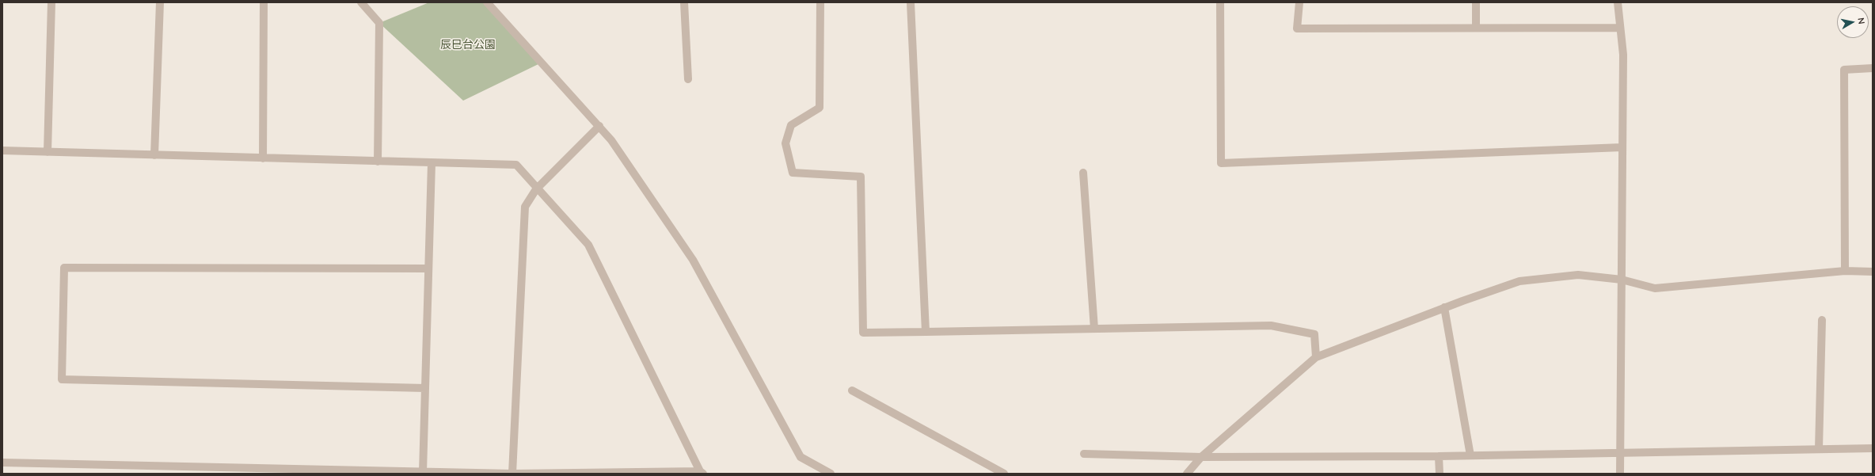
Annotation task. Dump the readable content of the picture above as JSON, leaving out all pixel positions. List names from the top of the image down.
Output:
{
  "parks": ["辰巳台公園"],
  "north": "right"
}
